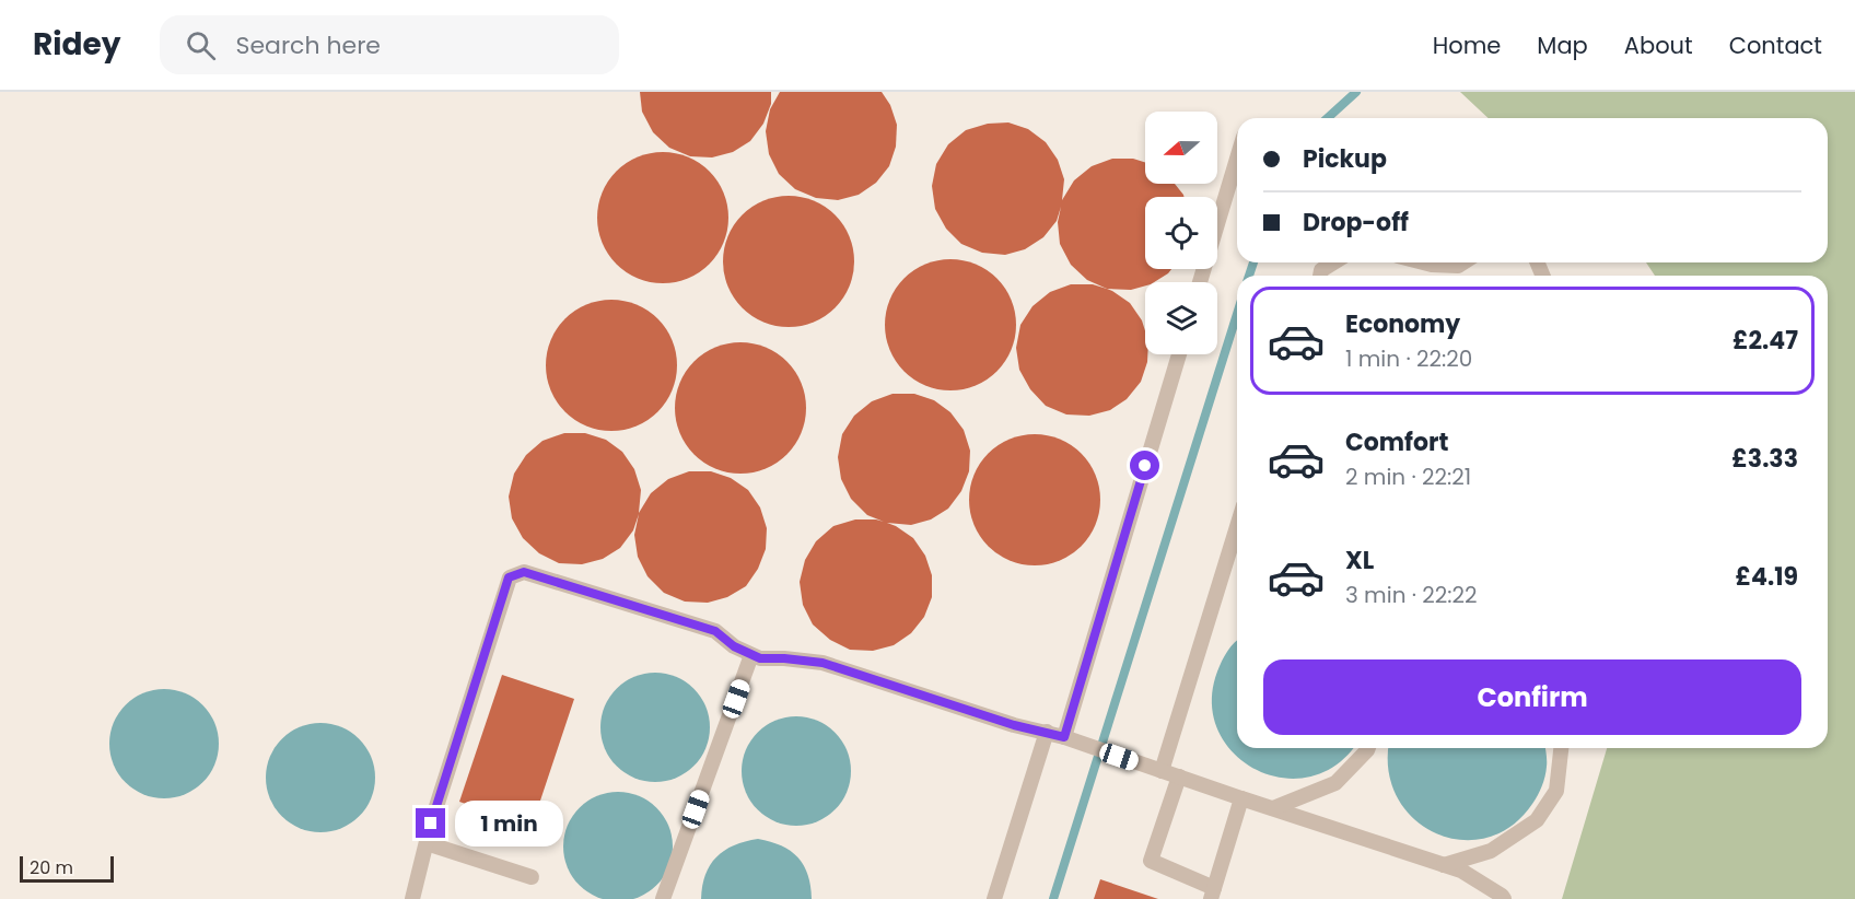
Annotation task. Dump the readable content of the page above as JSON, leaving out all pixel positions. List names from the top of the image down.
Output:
{
  "scale_bar": "20 m",
  "north": "left",
  "page": {
    "header": "Ridey",
    "search": "Search here",
    "nav": [
      "Home",
      "Map",
      "About",
      "Contact"
    ],
    "banner": ["Pickup", "Drop-off"],
    "list": [
      {
        "name": "Economy",
        "note": "1 min · 22:20",
        "value": "£2.47"
      },
      {
        "name": "Comfort",
        "note": "2 min · 22:21",
        "value": "£3.33"
      },
      {
        "name": "XL",
        "note": "3 min · 22:22",
        "value": "£4.19"
      }
    ],
    "buttons": "Confirm",
    "bubble": "1 min",
    "scale": "20 m"
  }
}
